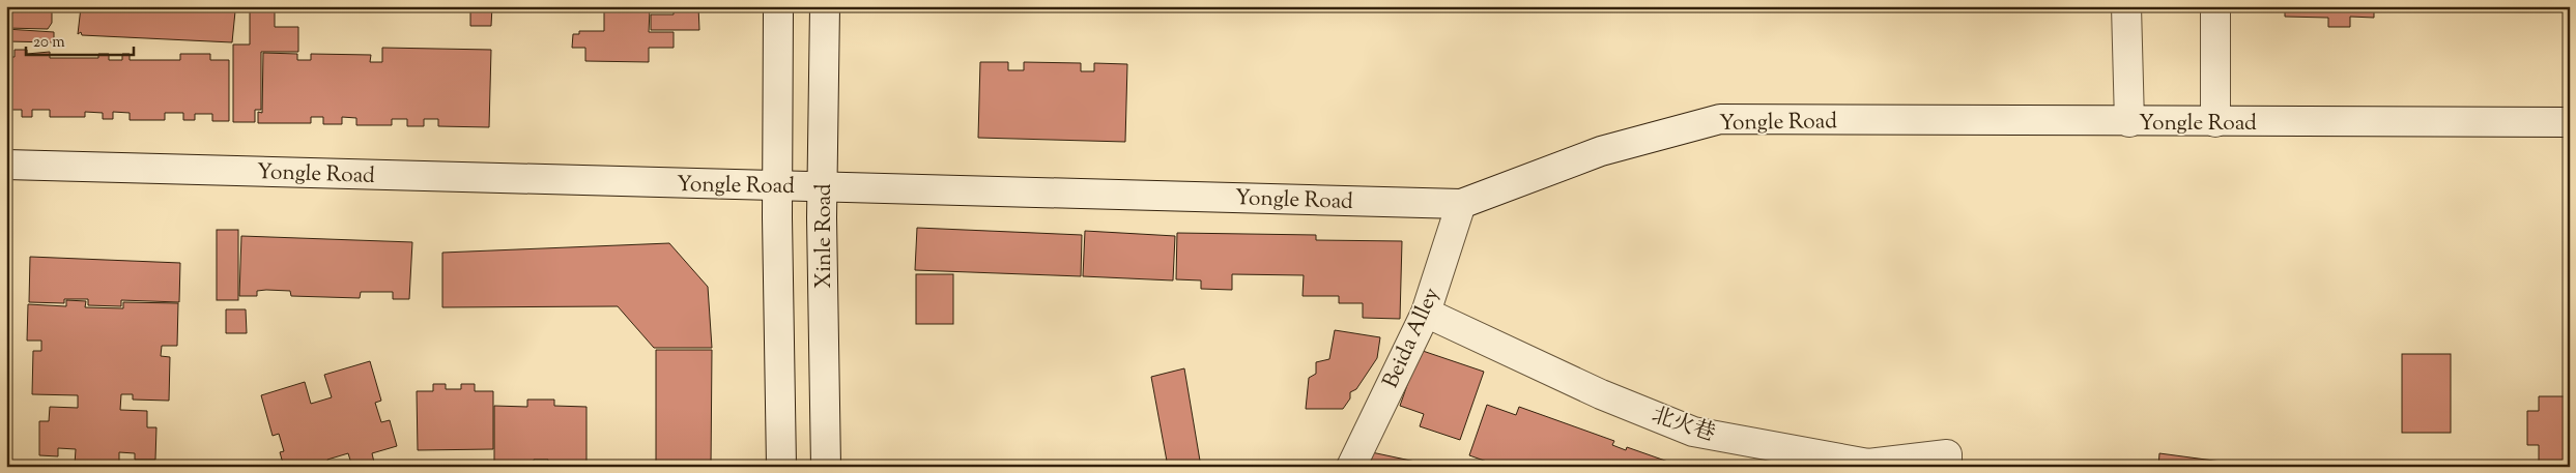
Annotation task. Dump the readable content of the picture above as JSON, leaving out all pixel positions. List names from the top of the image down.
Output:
{
  "streets": {
    "street": [
      "Yongle Road",
      "Xinle Road",
      "Beida Alley",
      "北火巷"
    ]
  },
  "crossings": [
    ["Yongle Road", "Xinle Road"],
    ["Yongle Road", "Beida Alley"],
    ["Beida Alley", "北火巷"]
  ],
  "scale_bar": "20 m"
}
